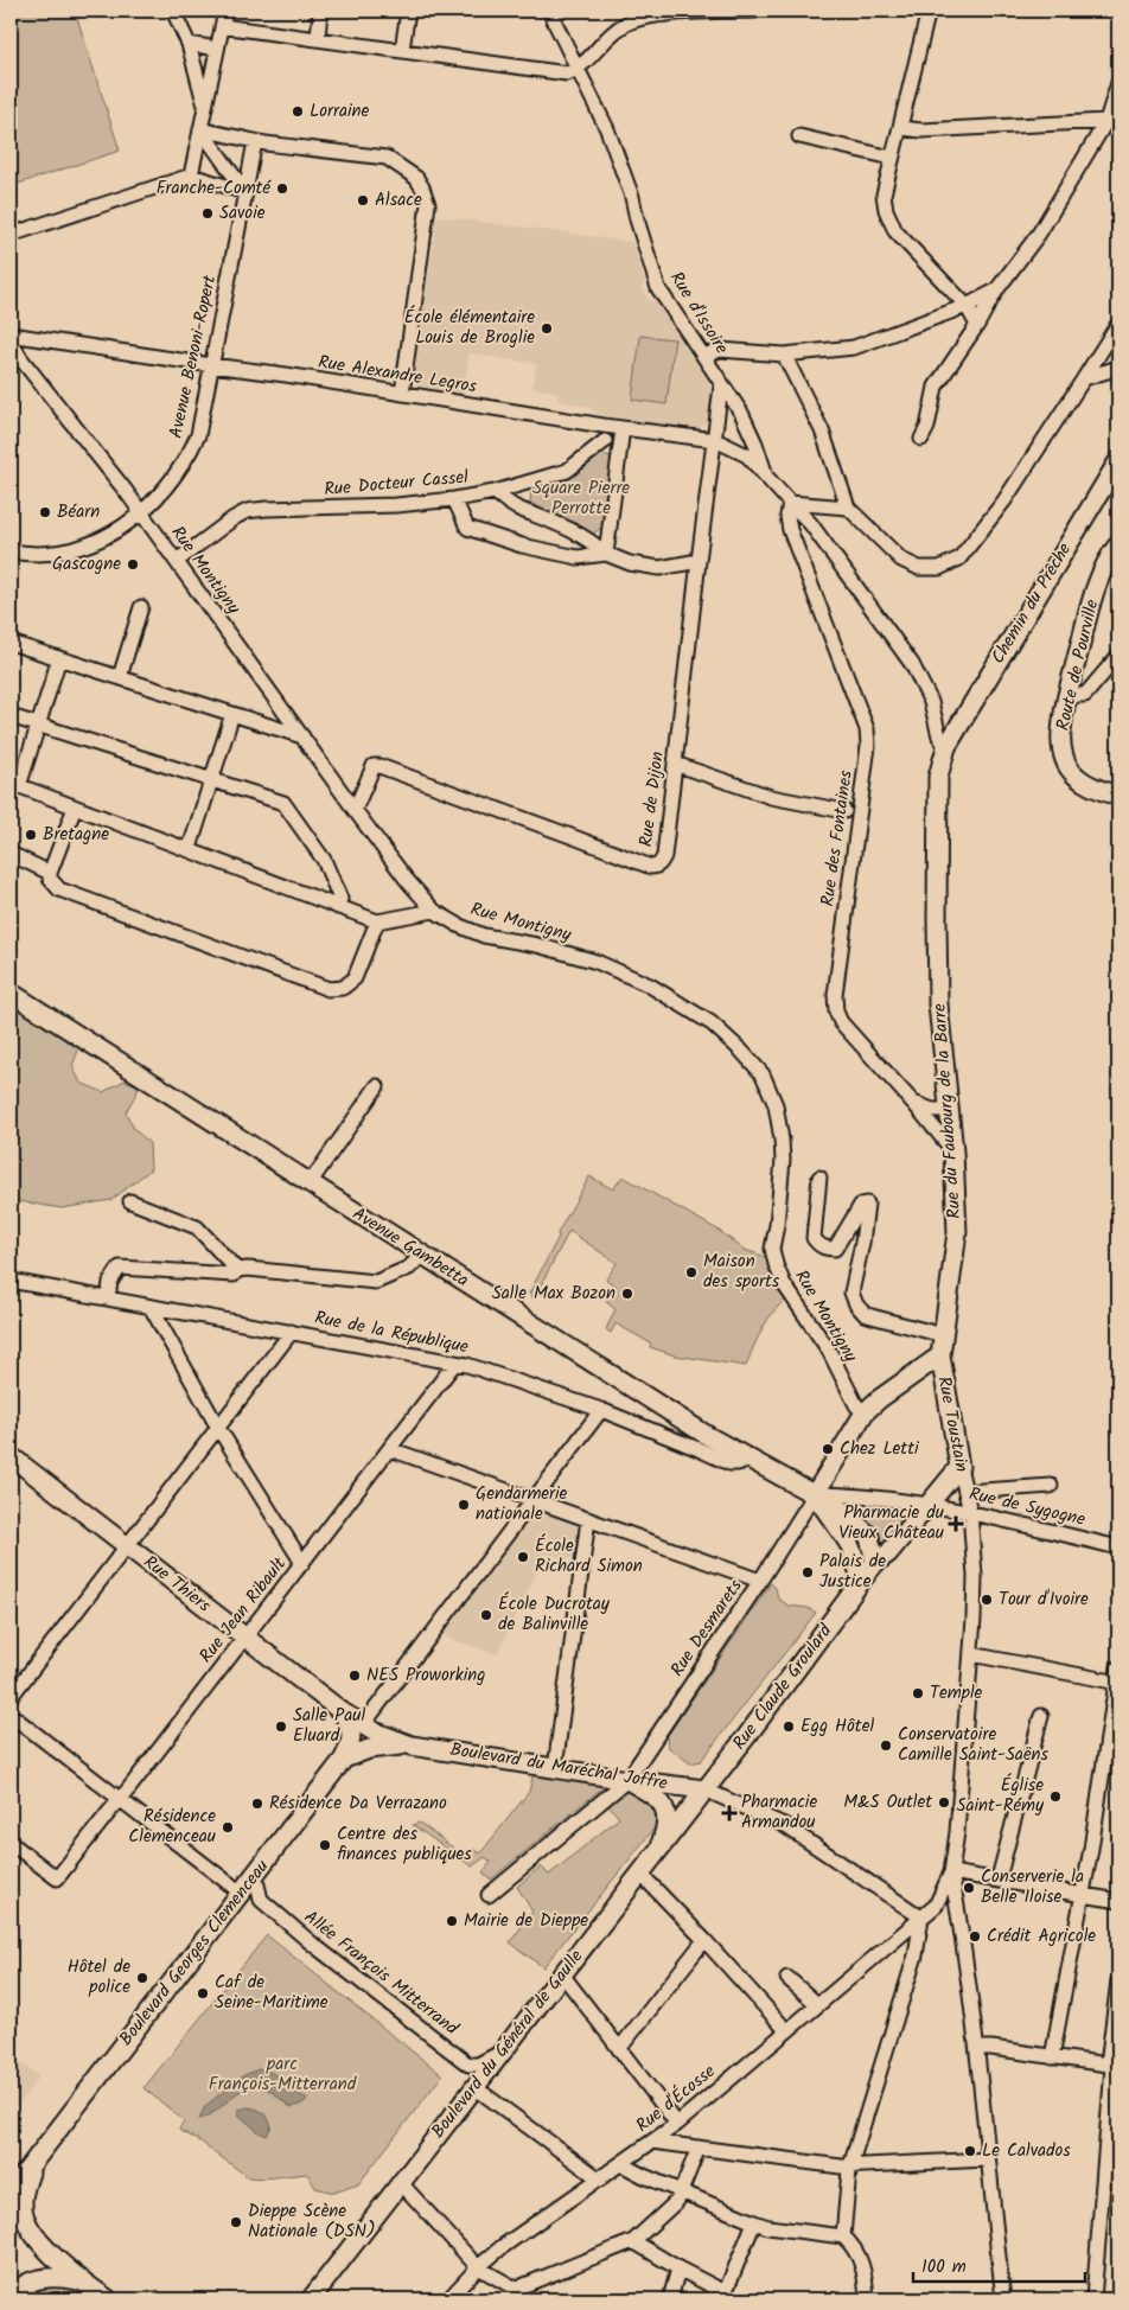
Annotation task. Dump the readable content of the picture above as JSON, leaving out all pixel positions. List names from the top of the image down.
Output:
{
  "streets": {
    "main road": [
      "Chemin du Prêche",
      "Route de Pourville",
      "Rue du Faubourg de la Barre",
      "Avenue Gambetta",
      "Rue Toustain",
      "Rue Thiers",
      "Rue Claude Groulard",
      "Boulevard du Maréchal Joffre",
      "Boulevard Georges Clemenceau",
      "Boulevard du Général de Gaulle"
    ],
    "street": [
      "Rue d'Issoire",
      "Avenue Benoni-Ropert",
      "Rue Alexandre Legros",
      "Rue Docteur Cassel",
      "Rue Montigny",
      "Rue de Dijon",
      "Rue des Fontaines",
      "Rue de la République",
      "Rue de Sygogne",
      "Rue Jean Ribault",
      "Rue Desmarets",
      "Allée François Mitterrand",
      "Rue d'Écosse"
    ]
  },
  "crossings": [
    ["Rue d'Issoire", "Rue Alexandre Legros"],
    ["Rue d'Issoire", "Chemin du Prêche"],
    ["Rue d'Issoire", "Rue de Dijon"],
    ["Rue d'Issoire", "Rue des Fontaines"],
    ["Rue d'Issoire", "Rue du Faubourg de la Barre"],
    ["Avenue Benoni-Ropert", "Rue Alexandre Legros"],
    ["Avenue Benoni-Ropert", "Rue Montigny"],
    ["Rue Alexandre Legros", "Rue de Dijon"],
    ["Rue Docteur Cassel", "Rue Montigny"],
    ["Rue Montigny", "Rue de Dijon"],
    ["Chemin du Prêche", "Rue du Faubourg de la Barre"],
    ["Rue des Fontaines", "Rue du Faubourg de la Barre"],
    ["Rue du Faubourg de la Barre", "Rue Toustain"],
    ["Avenue Gambetta", "Rue de la République"],
    ["Avenue Gambetta", "Rue de Sygogne"],
    ["Avenue Gambetta", "Rue Desmarets"],
    ["Avenue Gambetta", "Rue Claude Groulard"],
    ["Rue de la République", "Rue Jean Ribault"],
    ["Rue Toustain", "Rue de Sygogne"],
    ["Rue Toustain", "Rue Claude Groulard"],
    ["Rue Toustain", "Rue d'Écosse"],
    ["Rue de Sygogne", "Rue Desmarets"],
    ["Rue de Sygogne", "Rue Claude Groulard"],
    ["Rue Thiers", "Rue Jean Ribault"],
    ["Rue Thiers", "Boulevard du Maréchal Joffre"],
    ["Rue Desmarets", "Boulevard du Maréchal Joffre"],
    ["Rue Claude Groulard", "Boulevard du Maréchal Joffre"],
    ["Rue Claude Groulard", "Boulevard du Général de Gaulle"],
    ["Boulevard du Maréchal Joffre", "Boulevard Georges Clemenceau"],
    ["Boulevard du Maréchal Joffre", "Boulevard du Général de Gaulle"],
    ["Boulevard Georges Clemenceau", "Allée François Mitterrand"],
    ["Allée François Mitterrand", "Boulevard du Général de Gaulle"]
  ],
  "parks": ["Square Pierre Perrotte", "parc François-Mitterrand"],
  "places": {
    "other": [
      "Lorraine",
      "Franche-Comté",
      "Alsace",
      "Savoie",
      "École élémentaire Louis de Broglie",
      "Béarn",
      "Gascogne",
      "Bretagne",
      "Maison des sports",
      "Salle Max Bozon",
      "Chez Letti",
      "Gendarmerie nationale",
      "École Richard Simon",
      "Palais de Justice",
      "Tour d'Ivoire",
      "École Ducrotay de Balinville",
      "NES Proworking",
      "Temple",
      "Salle Paul Eluard",
      "Egg Hôtel",
      "Conservatoire Camille Saint-Saëns",
      "Église Saint-Rémy",
      "M&S Outlet",
      "Résidence Da Verrazano",
      "Résidence Clemenceau",
      "Centre des finances publiques",
      "Conserverie la Belle Iloise",
      "Mairie de Dieppe",
      "Crédit Agricole",
      "Hôtel de police",
      "Caf de Seine-Maritime",
      "Le Calvados",
      "Dieppe Scène Nationale (DSN)"
    ],
    "health": ["Pharmacie du Vieux Château", "Pharmacie Armandou"]
  },
  "scale_bar": "100 m"
}
